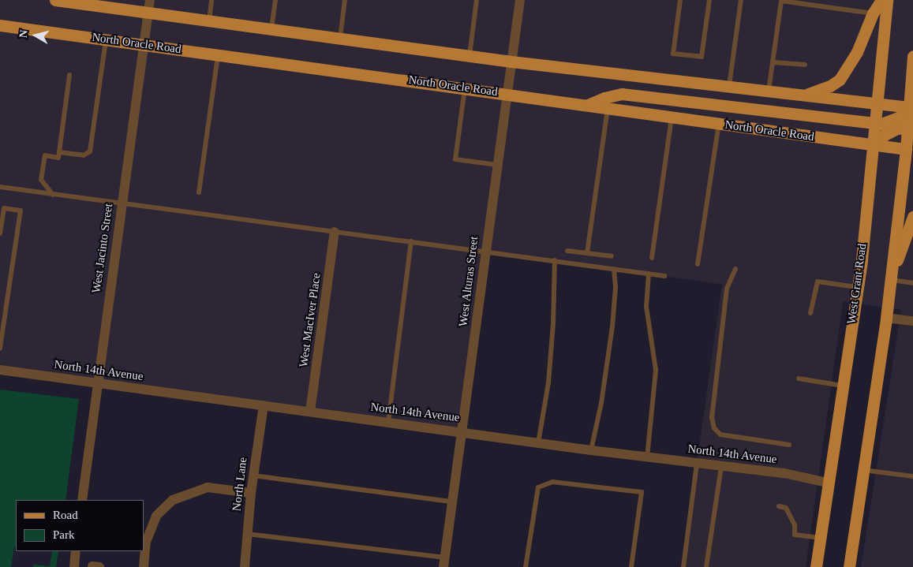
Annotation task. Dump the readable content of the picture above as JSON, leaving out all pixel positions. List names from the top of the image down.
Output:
{
  "streets": {
    "main road": ["North Oracle Road", "West Grant Road"],
    "street": [
      "West Jacinto Street",
      "West Alturas Street",
      "West MacIver Place",
      "North 14th Avenue",
      "North Lane"
    ]
  },
  "crossings": [
    ["North Oracle Road", "West Jacinto Street"],
    ["North Oracle Road", "West Alturas Street"],
    ["North Oracle Road", "West Grant Road"],
    ["West Jacinto Street", "North 14th Avenue"],
    ["West Alturas Street", "North 14th Avenue"],
    ["West Grant Road", "North 14th Avenue"],
    ["West MacIver Place", "North 14th Avenue"],
    ["North 14th Avenue", "North Lane"]
  ],
  "legend": ["Road", "Park"],
  "north": "left"
}
